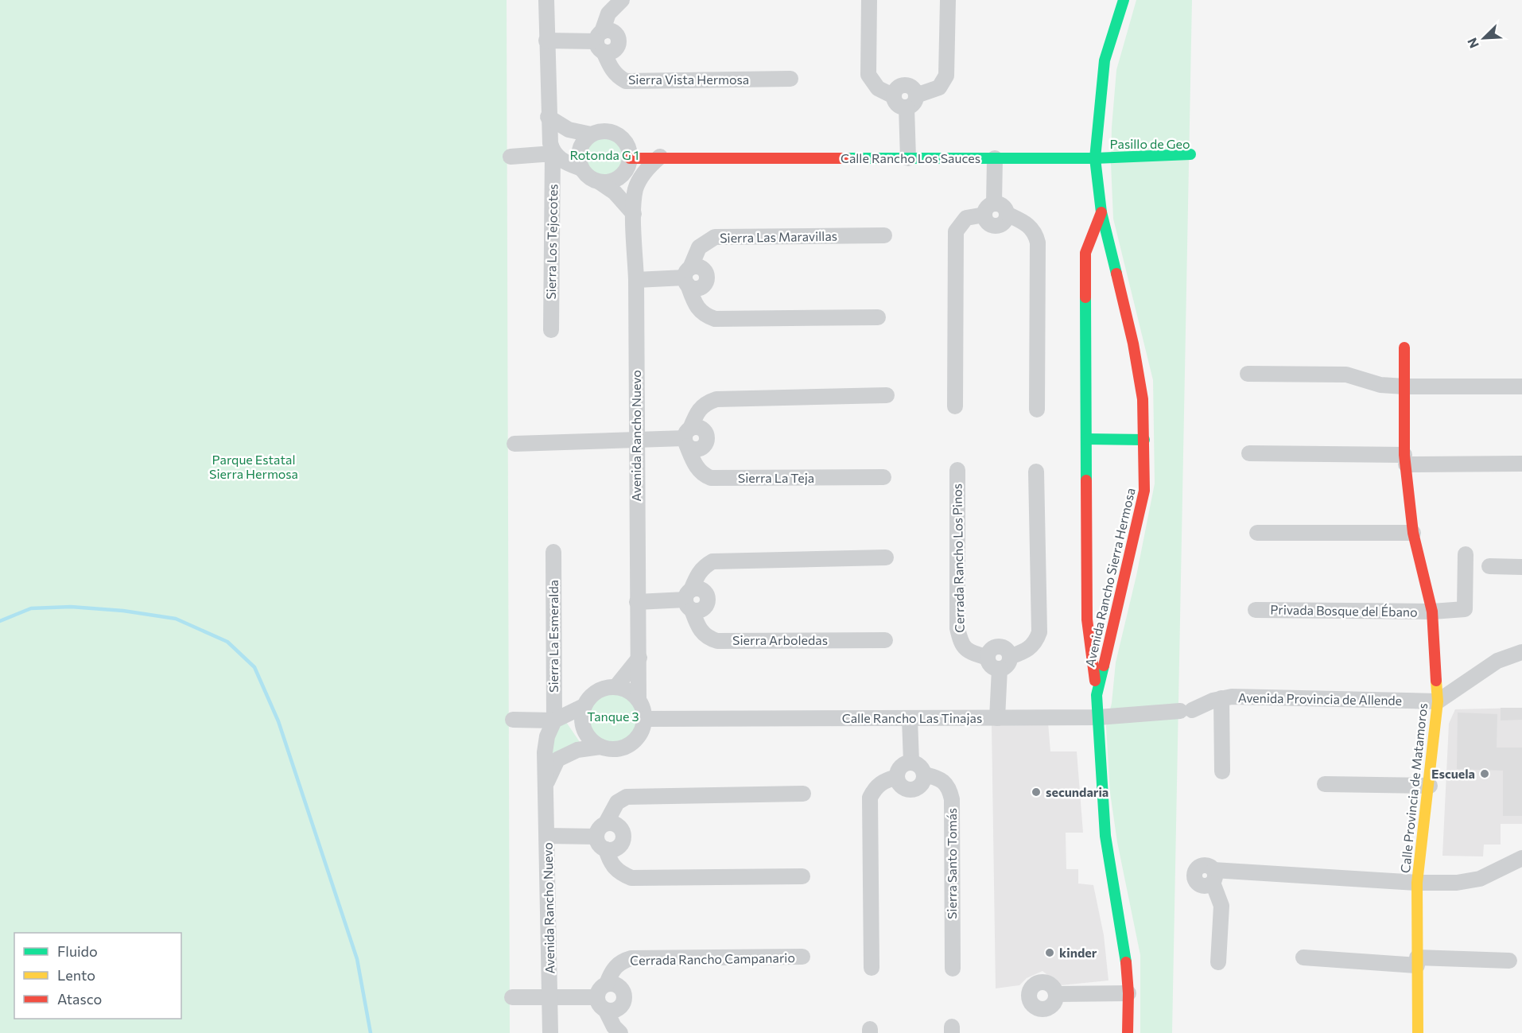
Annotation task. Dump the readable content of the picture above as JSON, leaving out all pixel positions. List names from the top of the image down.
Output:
{
  "streets": {
    "street": [
      "Sierra Vista Hermosa",
      "Calle Rancho Los Sauces",
      "Sierra Las Maravillas",
      "Sierra Los Tejocotes",
      "Avenida Rancho Nuevo",
      "Sierra La Teja",
      "Cerrada Rancho Los Pinos",
      "Avenida Rancho Sierra Hermosa",
      "Privada Bosque del Ébano",
      "Sierra La Esmeralda",
      "Sierra Arboledas",
      "Avenida Provincia de Allende",
      "Calle Rancho Las Tinajas",
      "Calle Provincia de Matamoros",
      "Sierra Santo Tomás",
      "Cerrada Rancho Campanario"
    ]
  },
  "crossings": [
    ["Calle Rancho Los Sauces", "Avenida Rancho Sierra Hermosa"],
    ["Avenida Rancho Nuevo", "Sierra La Esmeralda"],
    ["Avenida Rancho Nuevo", "Calle Rancho Las Tinajas"],
    ["Avenida Rancho Sierra Hermosa", "Calle Rancho Las Tinajas"],
    ["Privada Bosque del Ébano", "Calle Provincia de Matamoros"],
    ["Avenida Provincia de Allende", "Calle Rancho Las Tinajas"],
    ["Avenida Provincia de Allende", "Calle Provincia de Matamoros"]
  ],
  "parks": [
    "Pasillo de Geo",
    "Rotonda G 1",
    "Parque Estatal Sierra Hermosa",
    "Tanque 3"
  ],
  "places": ["Escuela", "secundaria", "kinder"],
  "legend": ["Fluido", "Lento", "Atasco"],
  "north": "bottom left"
}
